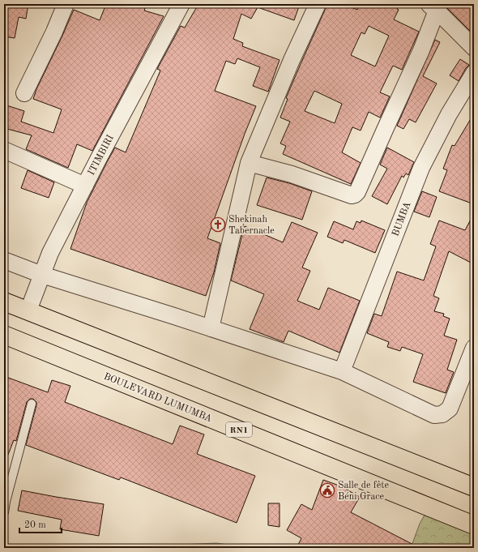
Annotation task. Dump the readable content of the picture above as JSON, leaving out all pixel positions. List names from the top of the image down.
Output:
{
  "streets": {
    "highway": ["BOULEVARD LUMUMBA", "RN1"],
    "street": ["ITIMBIRI", "BUMBA"]
  },
  "places": {
    "church": ["Shekinah Tabernacle"],
    "public building": ["Salle de fête Béni Grace"]
  },
  "scale_bar": "20 m"
}
